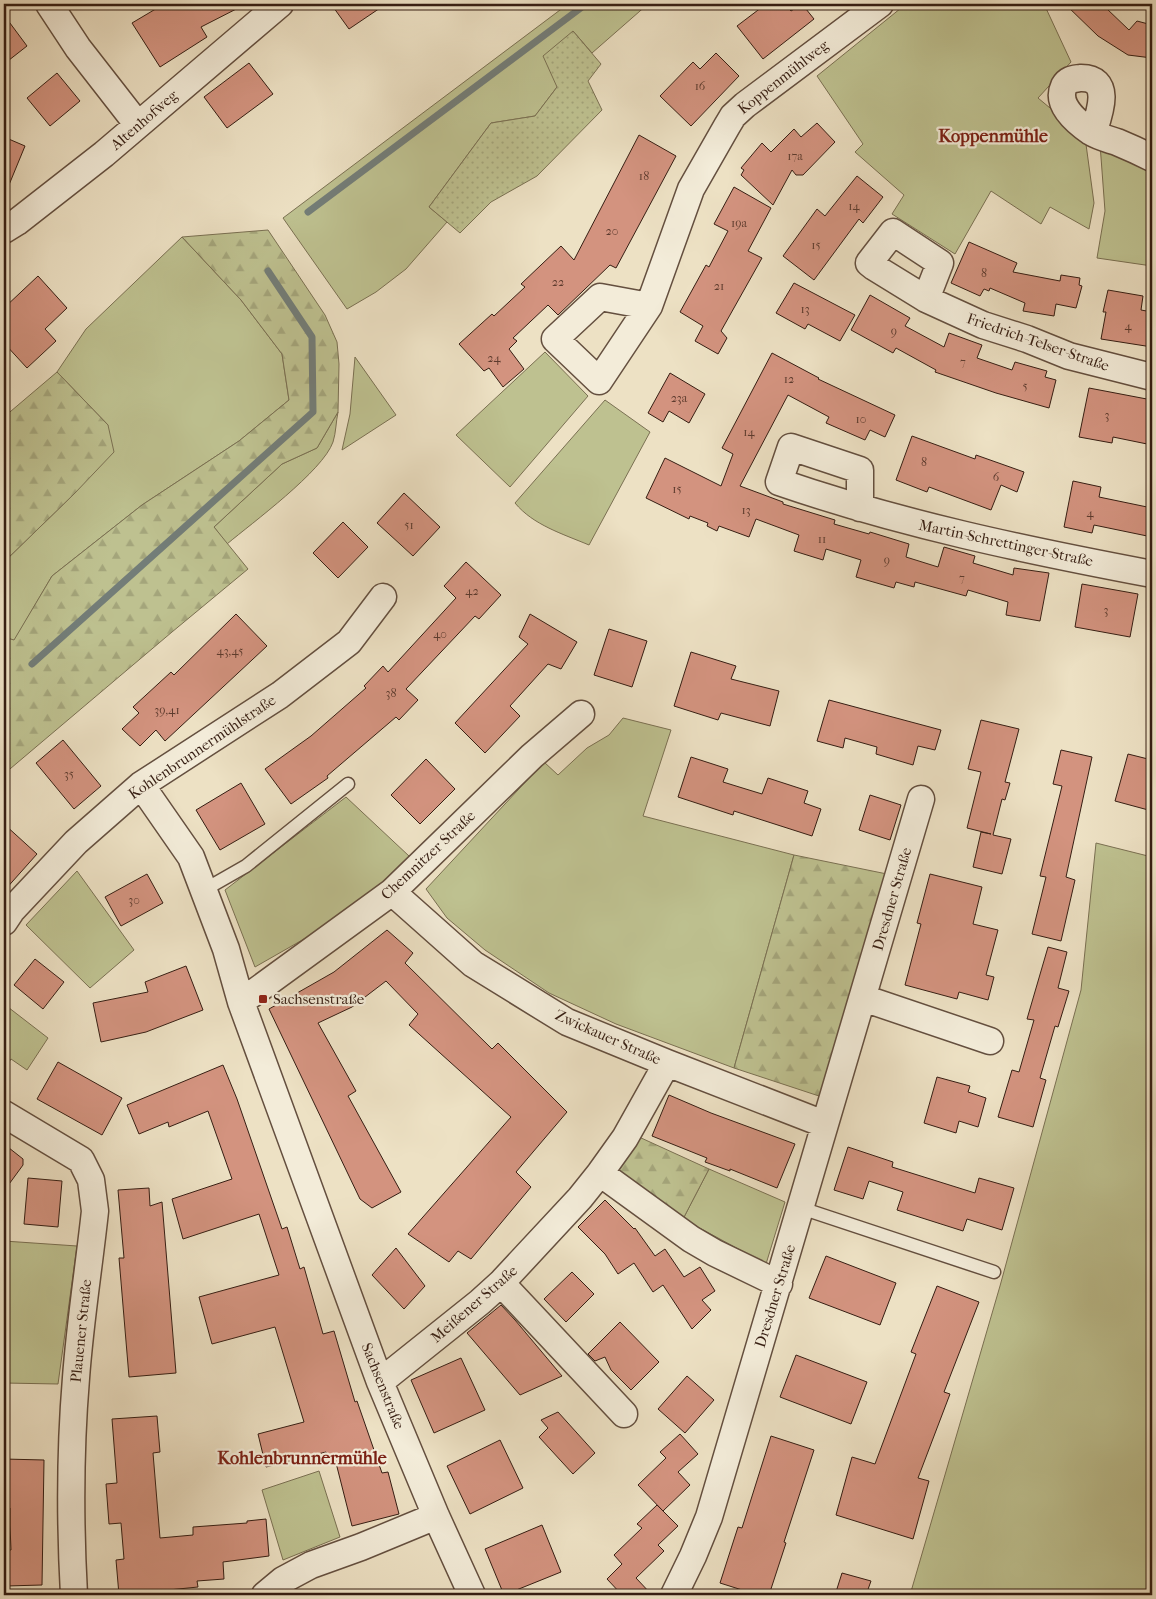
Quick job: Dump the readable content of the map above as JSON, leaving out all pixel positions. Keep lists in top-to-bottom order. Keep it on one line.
{"streets":{"street":["Koppenmühlweg","Altenhofweg","Friedrich-Telser-Straße","Martin-Schrettinger-Straße","Kohlenbrunnermühlstraße","Chemnitzer Straße","Dresdner Straße","Zwickauer Straße","Meißener Straße","Plauener Straße","Sachsenstraße"]},"crossings":[["Kohlenbrunnermühlstraße","Sachsenstraße"],["Chemnitzer Straße","Zwickauer Straße"],["Chemnitzer Straße","Sachsenstraße"],["Dresdner Straße","Zwickauer Straße"],["Zwickauer Straße","Meißener Straße"],["Meißener Straße","Sachsenstraße"]],"districts":["Koppenmühle","Kohlenbrunnermühle"],"places":{"transit":["Sachsenstraße"]},"house_numbers":["16","17a","18","14","19a","20","15","8","22","21","13","4","9","24","7","12","5","23a","3","10","14","8","6","15","13","4","51","11","9","7","42","3","40","43,45","38","39,41","35","30"]}
